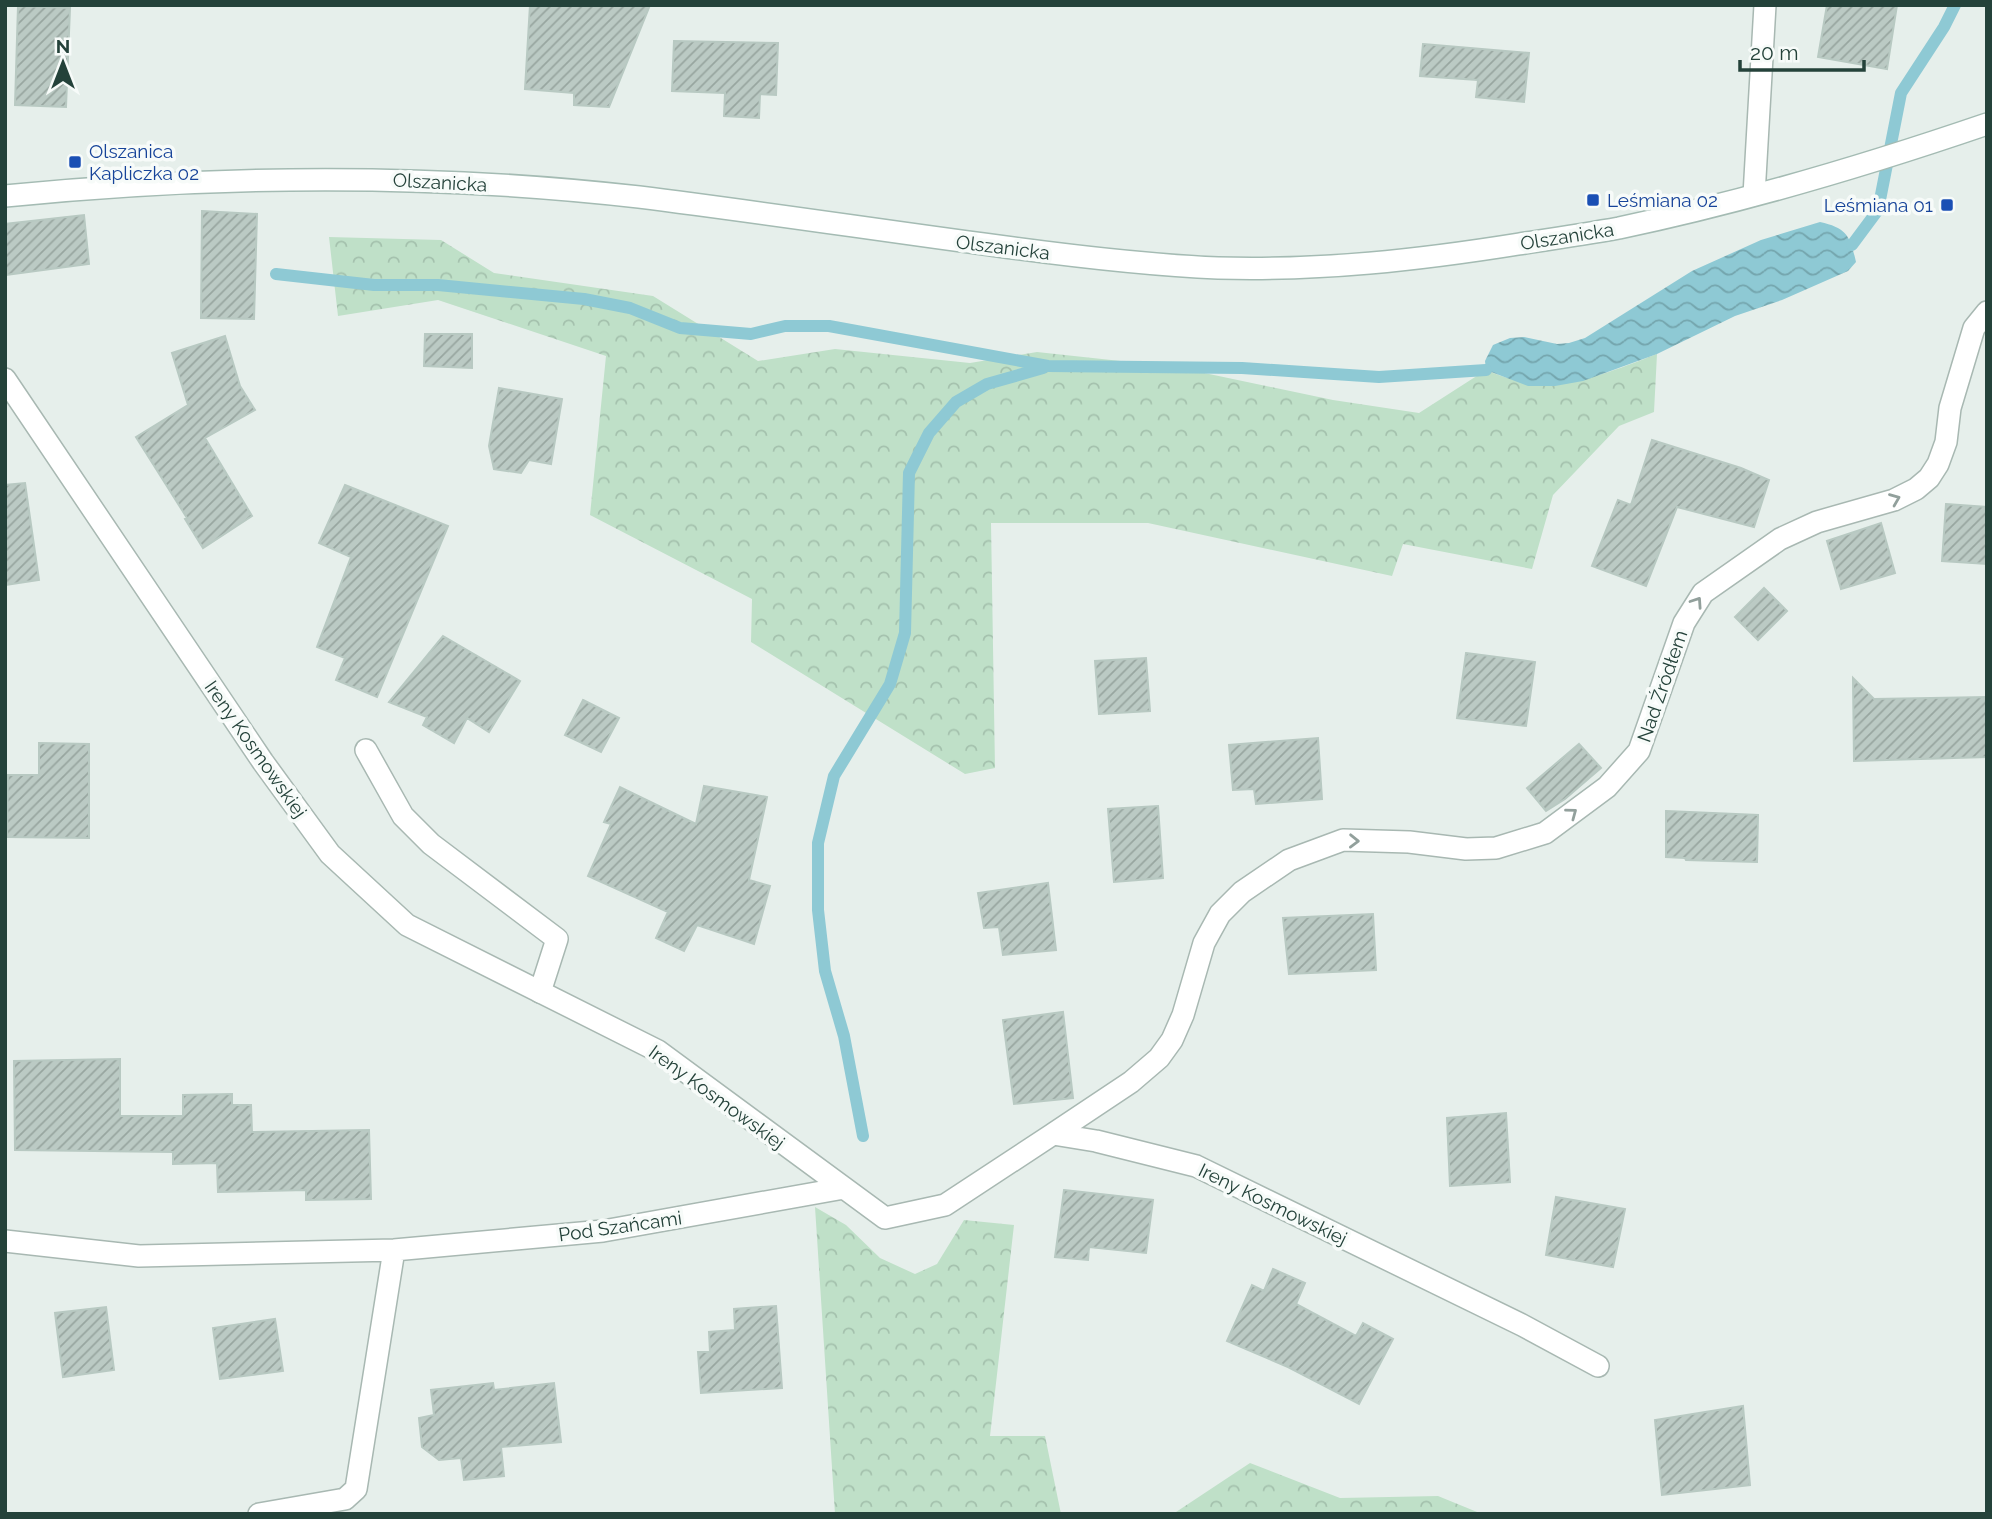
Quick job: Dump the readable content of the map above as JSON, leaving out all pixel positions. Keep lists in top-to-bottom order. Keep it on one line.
{"streets":{"street":["Olszanicka","Nad Źródłem","Ireny Kosmowskiej","Pod Szańcami"]},"crossings":[["Nad Źródłem","Ireny Kosmowskiej"],["Ireny Kosmowskiej","Pod Szańcami"]],"one_way":["Nad Źródłem"],"places":{"transit":["Olszanica Kapliczka 02","Leśmiana 02","Leśmiana 01"]},"scale_bar":"20 m","north":"top"}
